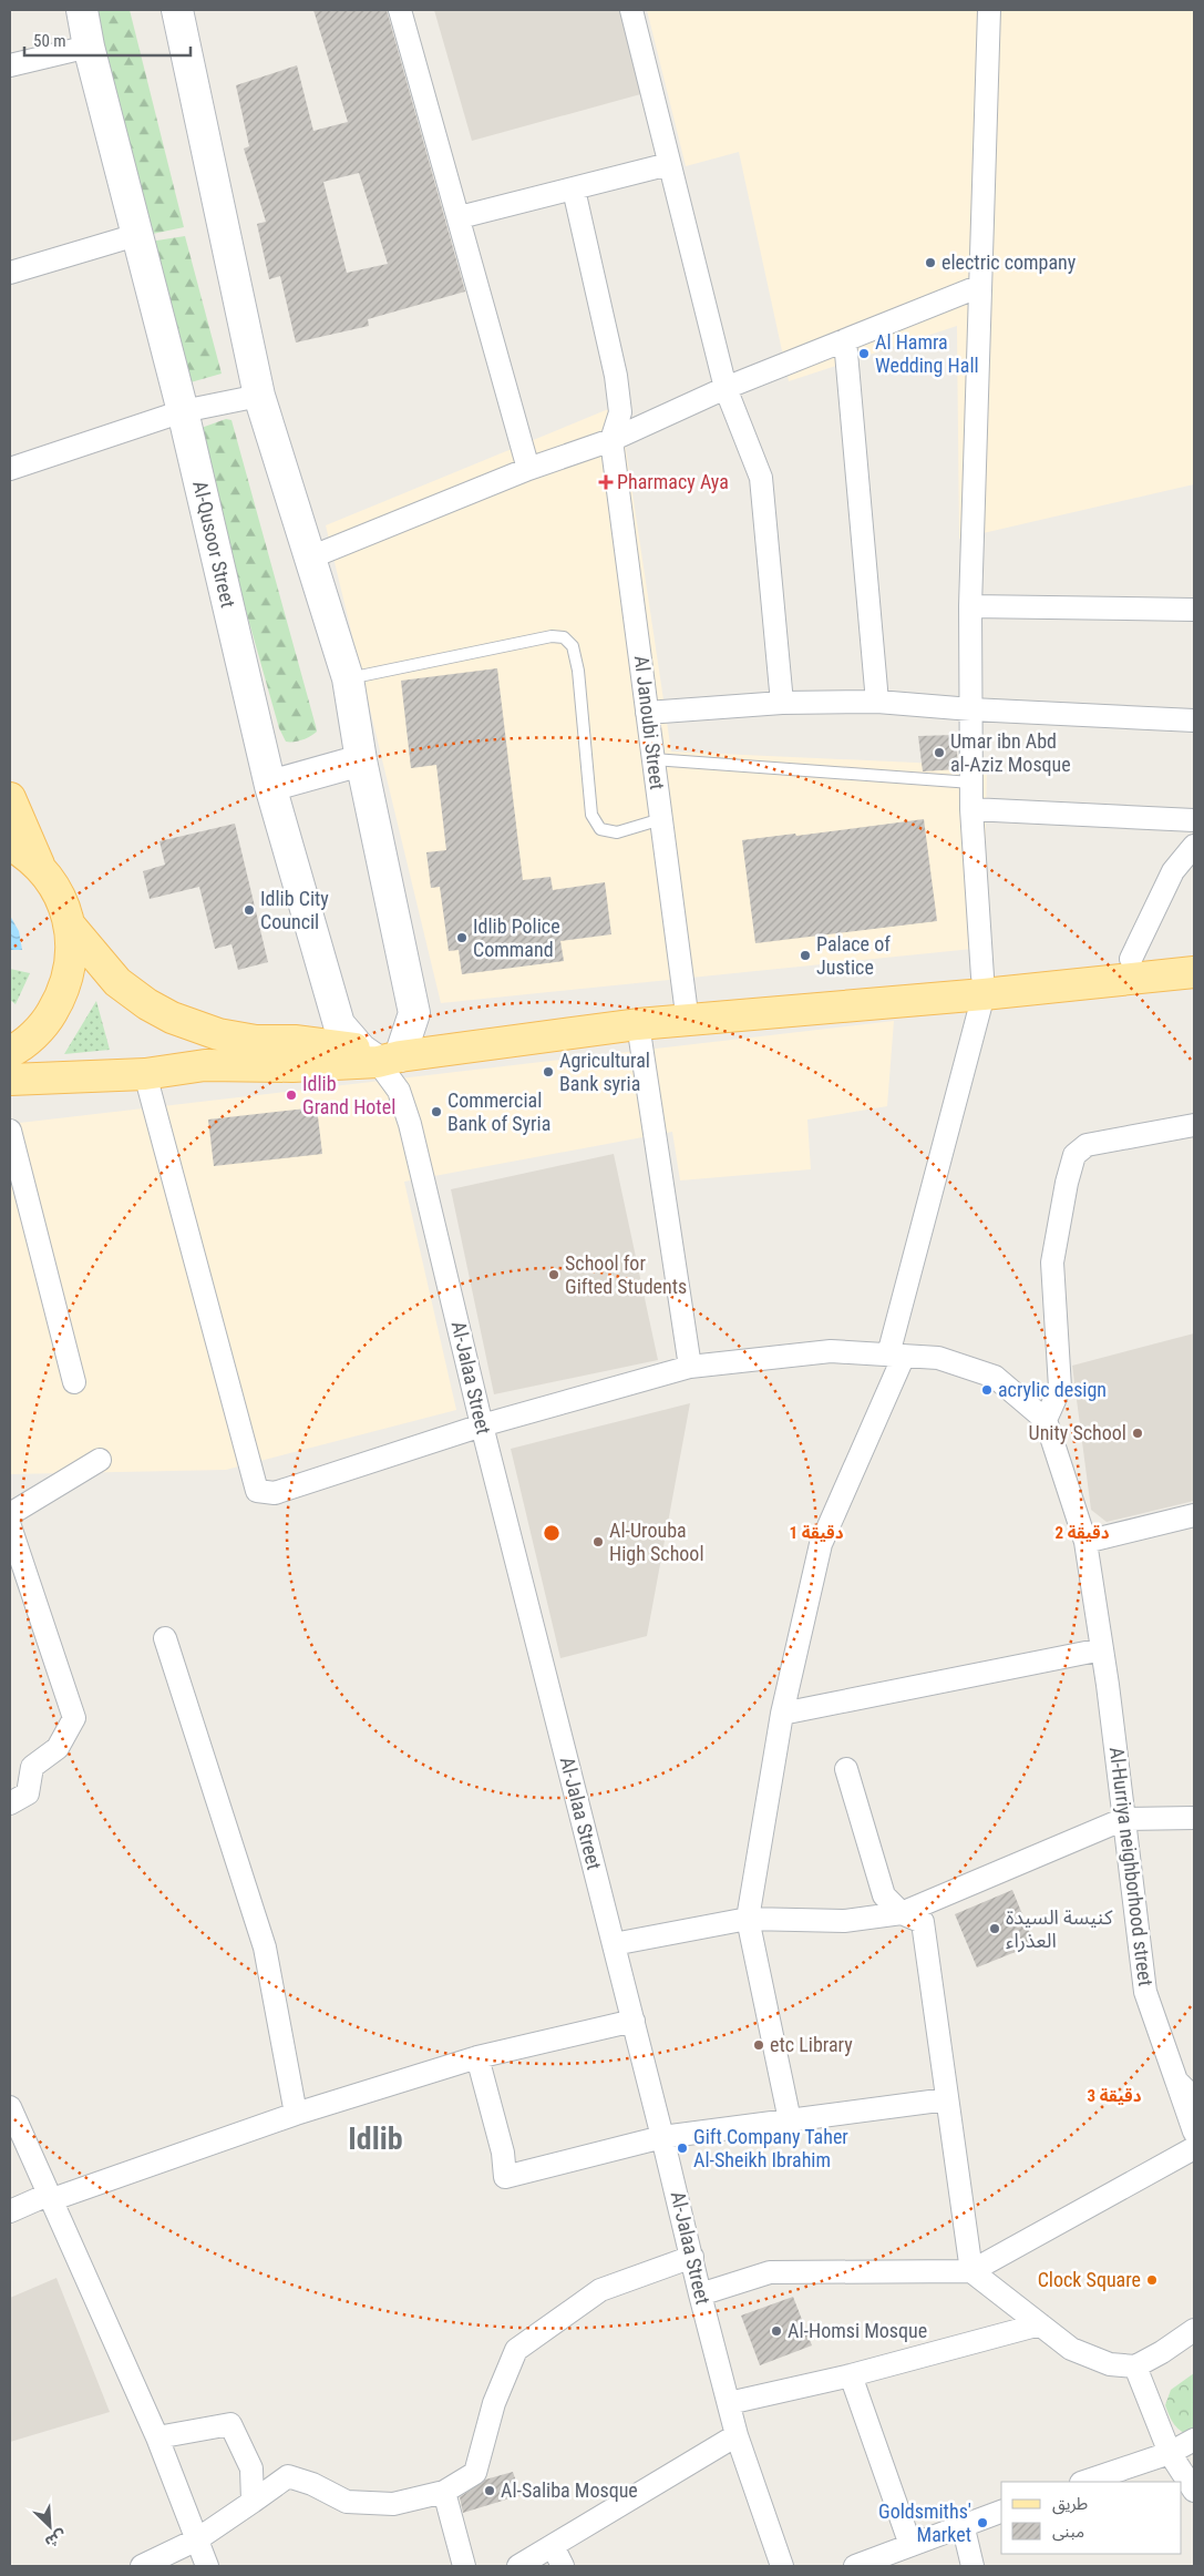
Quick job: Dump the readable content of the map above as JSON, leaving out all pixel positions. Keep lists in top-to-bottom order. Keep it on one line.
{"streets":{"street":["Al-Qusoor Street","Al Janoubi Street","Al-Jalaa Street","Al-Hurriya neighborhood street"]},"crossings":[["Al-Qusoor Street","Al-Jalaa Street"]],"districts":["Idlib"],"places":{"other":["electric company","Al Hamra Wedding Hall","Umar ibn Abd al-Aziz Mosque","Idlib City Council","Idlib Police Command","Palace of Justice","Agricultural Bank syria","Idlib Grand Hotel","Commercial Bank of Syria","School for Gifted Students","acrylic design","Unity School","Al-Urouba High School","كنيسة السيدة العذراء","etc Library","Gift Company Taher Al-Sheikh Ibrahim","Clock Square","Al-Homsi Mosque","Al-Saliba Mosque","Goldsmiths' Market"],"health":["Pharmacy Aya"]},"legend":["طريق","مبنى"],"scale_bar":"50 m","north":"bottom right","rings":["1 دقيقة","2 دقيقة","3 دقيقة"]}
